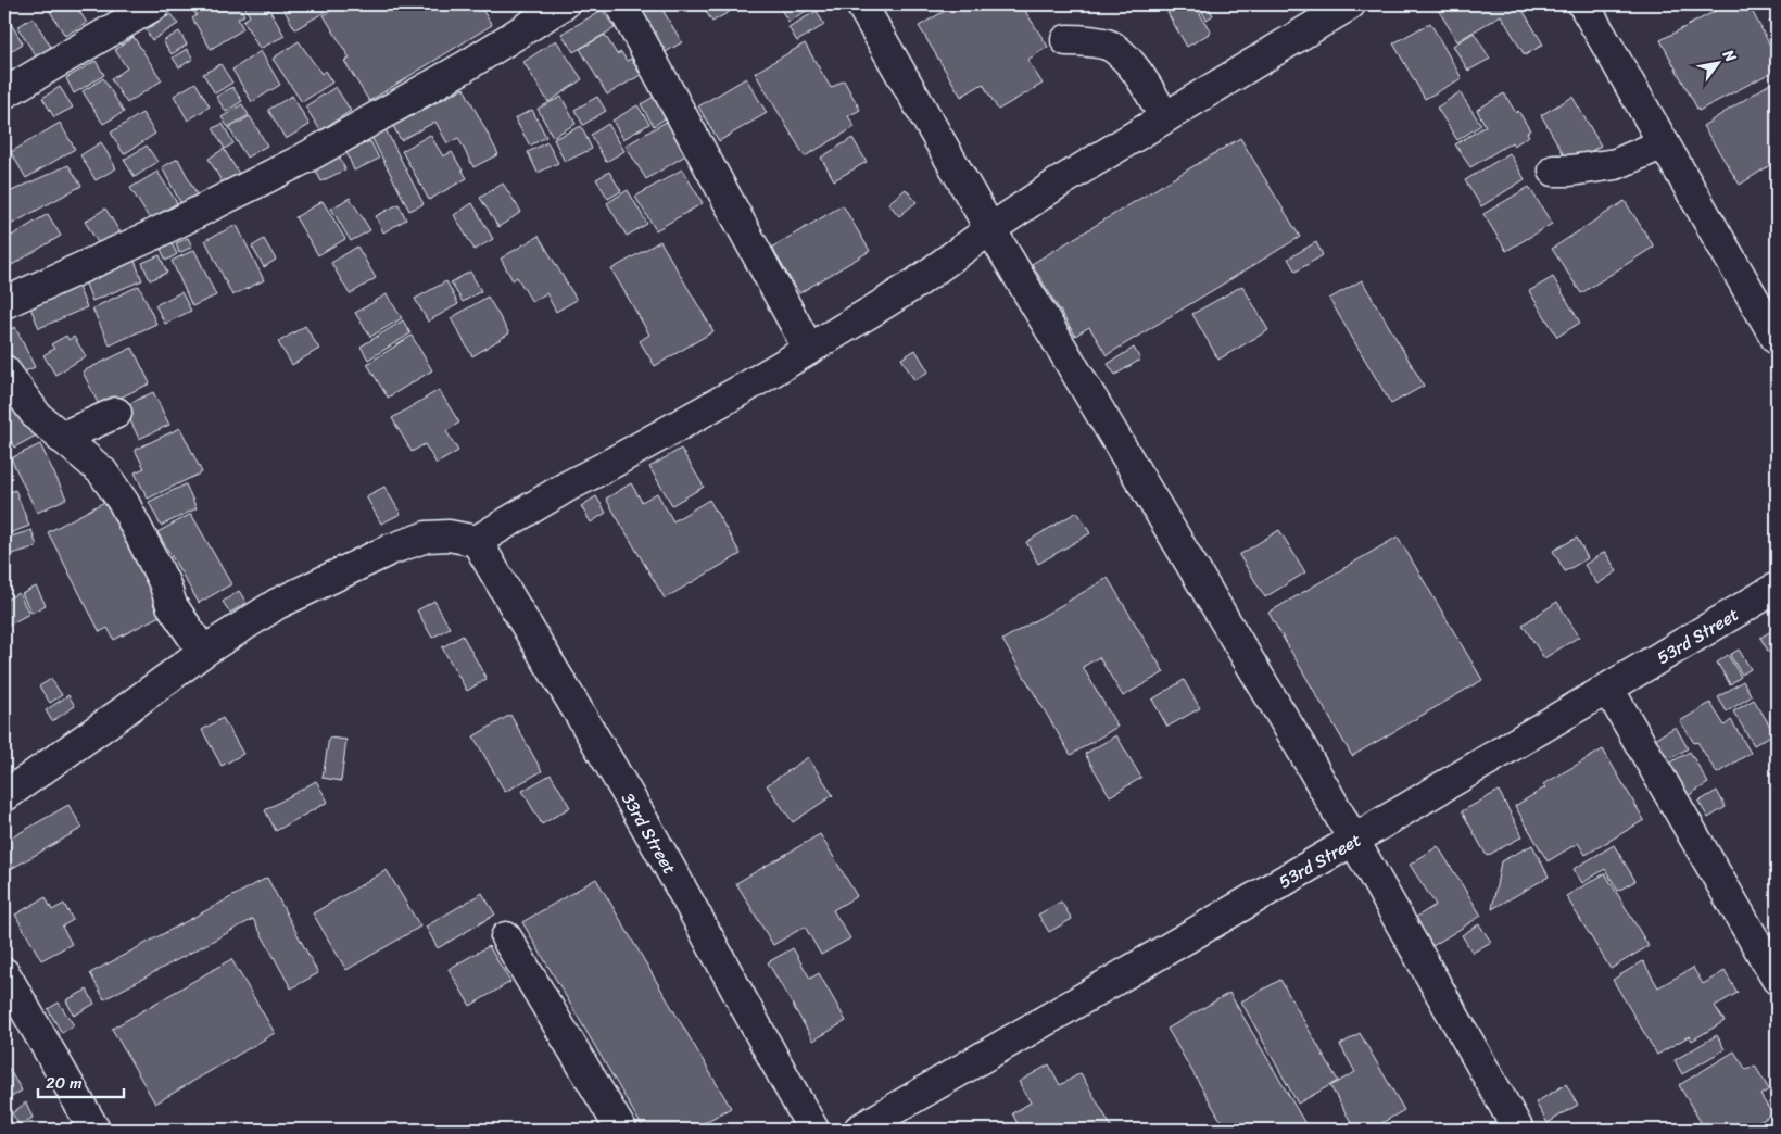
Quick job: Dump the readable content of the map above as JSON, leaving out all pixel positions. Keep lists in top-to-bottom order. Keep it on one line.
{"streets":{"street":["53rd Street","33rd Street"]},"scale_bar":"20 m","north":"top right"}
